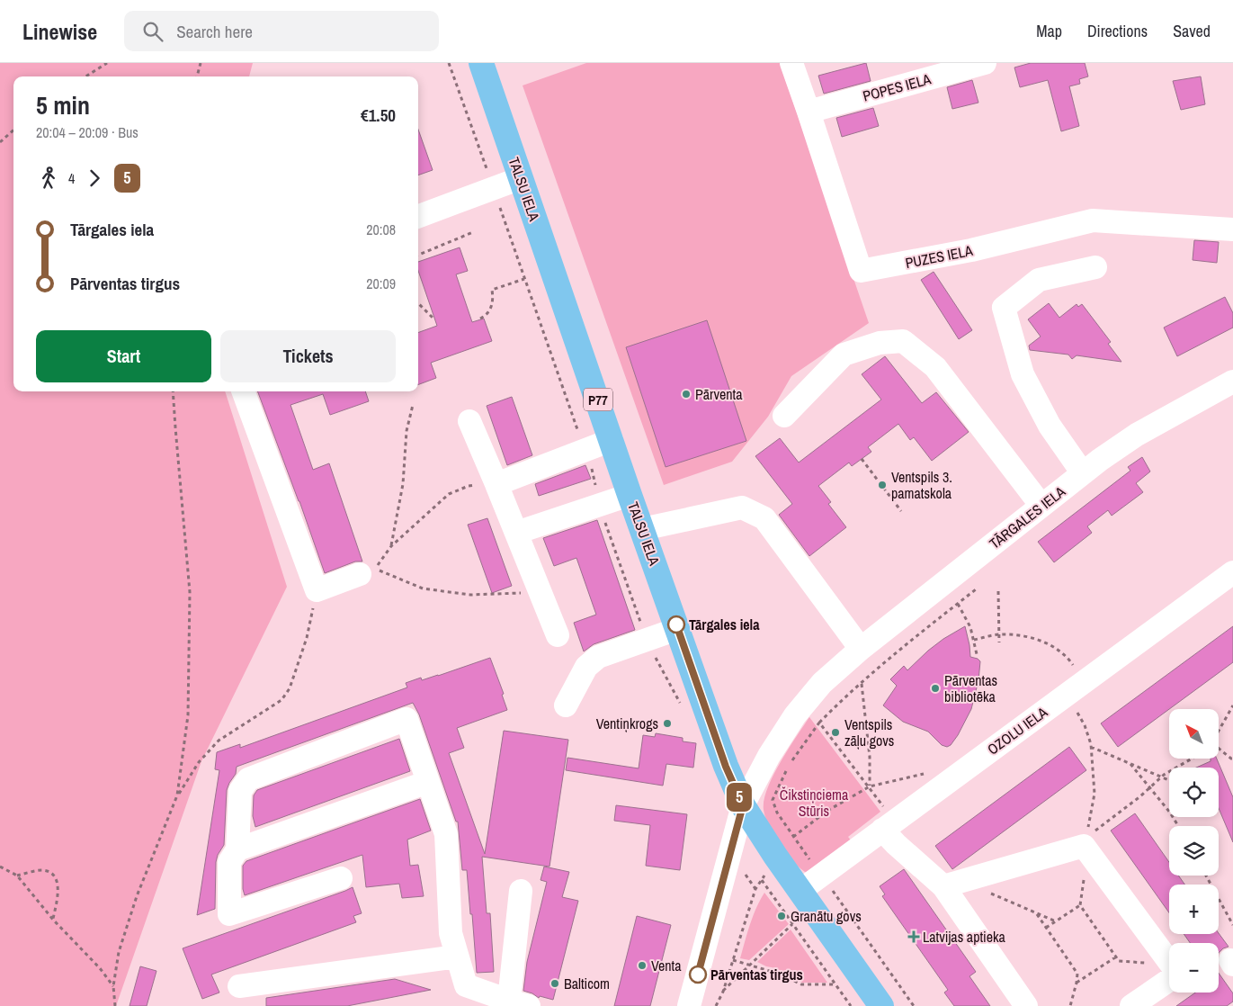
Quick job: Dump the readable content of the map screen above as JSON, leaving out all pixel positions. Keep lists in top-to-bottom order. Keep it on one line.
{"streets":{"main road":["TALSU IELA","P77"],"street":["POPES IELA","PUZES IELA","TĀRGALES IELA","OZOLU IELA"]},"crossings":[["POPES IELA","PUZES IELA"],["TALSU IELA","TĀRGALES IELA"],["TALSU IELA","OZOLU IELA"]],"parks":["Čikstiņciema Stūris"],"places":{"other":["Pārventa","Ventspils 3. pamatskola","Tārgales iela","Pārventas bibliotēka","Ventiņkrogs","Ventspils zāļu govs","Granātu govs","Venta","Pārventas tirgus","Balticom"],"health":["Latvijas aptieka"]},"lines":["bus line 5"],"north":"top left","page":{"header":"Linewise","search":"Search here","nav":["Map","Directions","Saved"],"on_map":"5","heading":["5 min","20:04 – 20:09 · Bus","€1.50"],"legs":["4","5"],"list":[{"name":"Tārgales iela","value":"20:08"},{"name":"Pārventas tirgus","value":"20:09"}],"buttons":["Start","Tickets"],"map_buttons":["+","−"]}}
